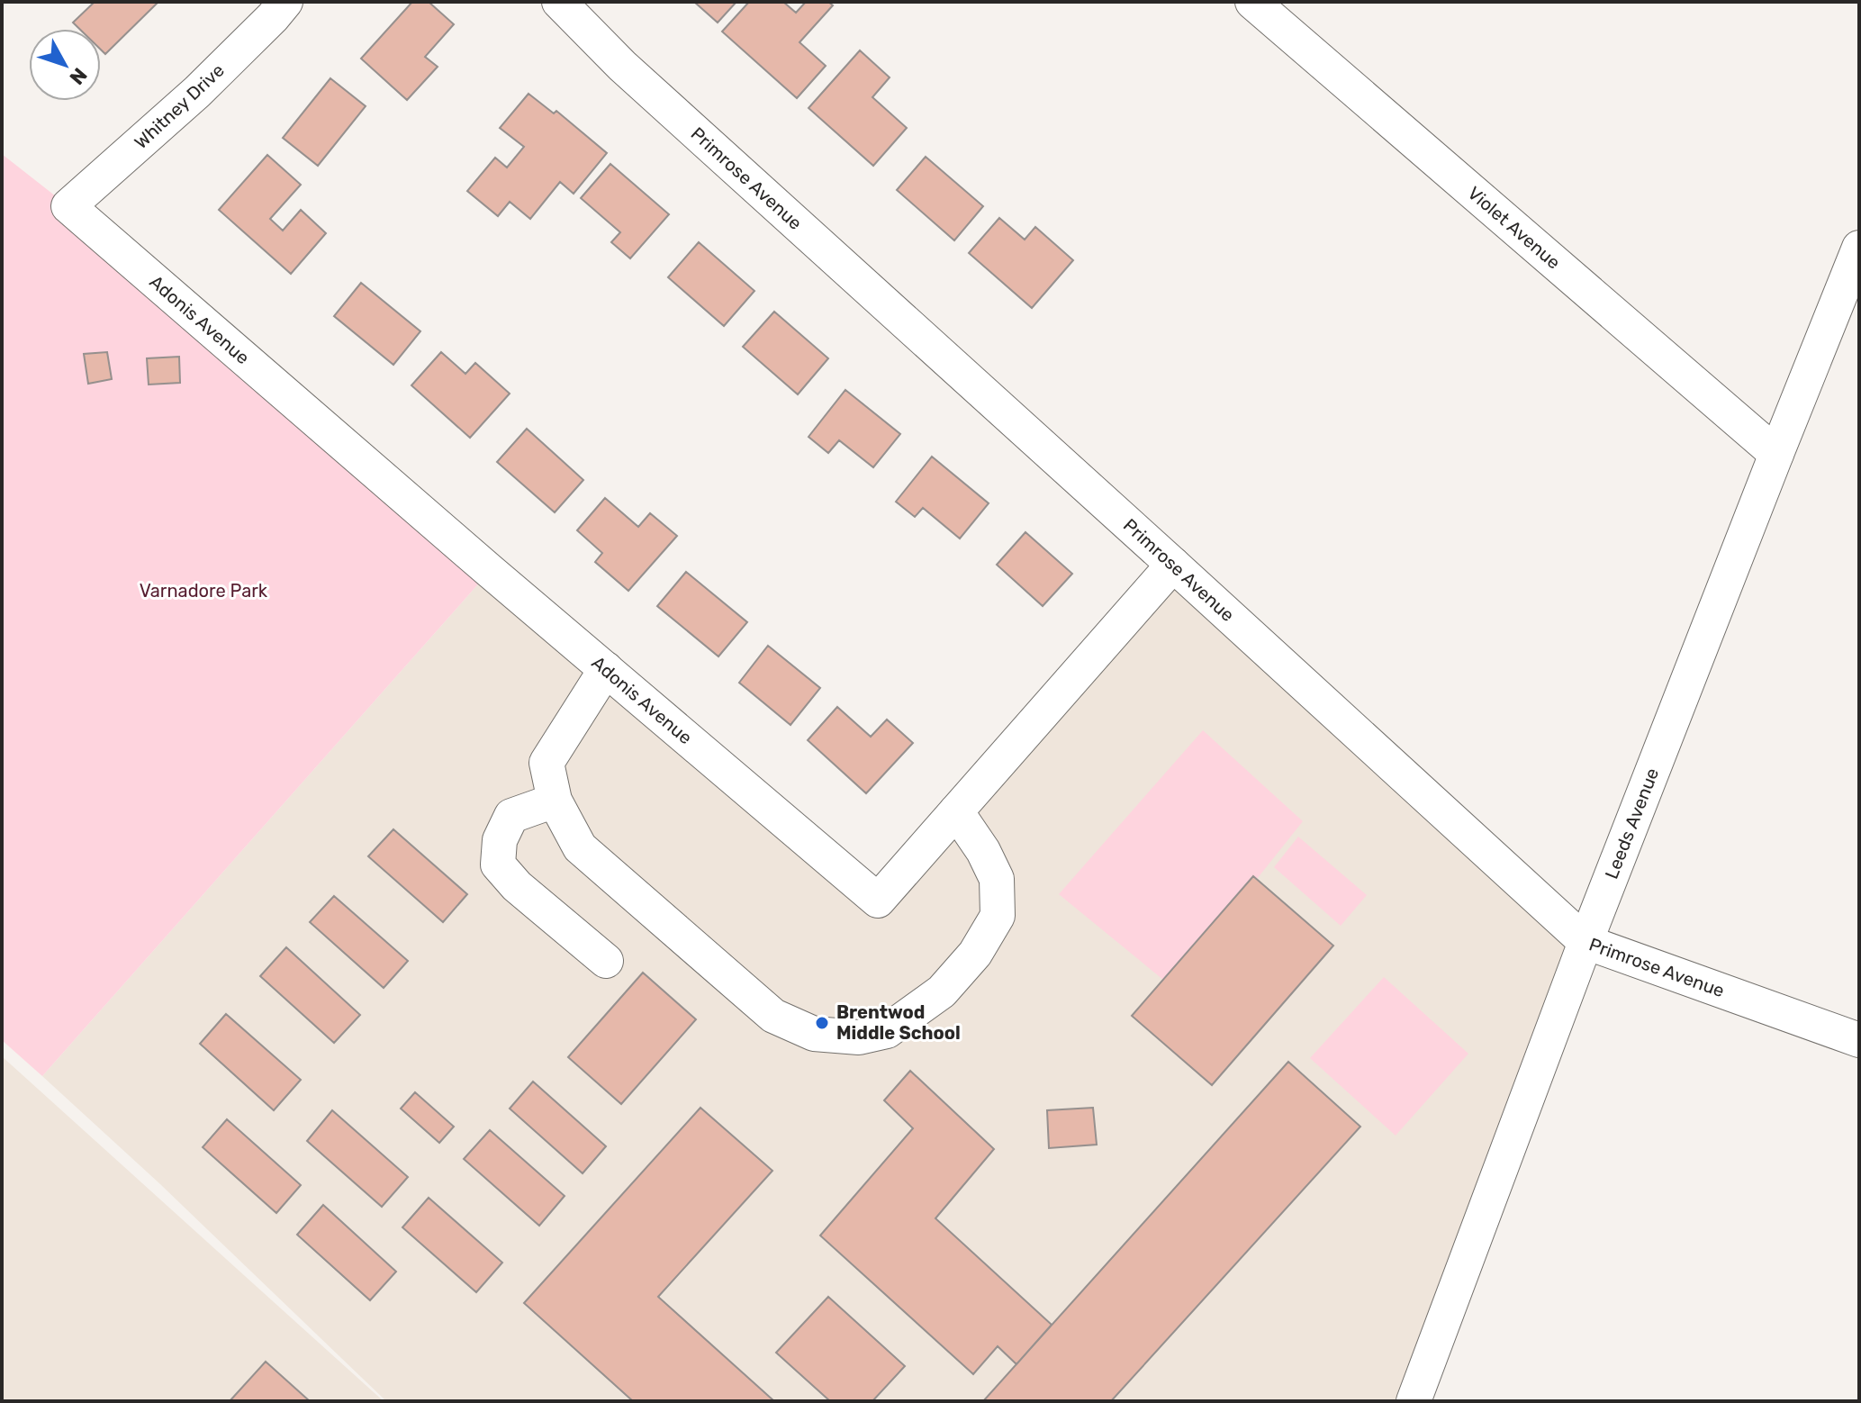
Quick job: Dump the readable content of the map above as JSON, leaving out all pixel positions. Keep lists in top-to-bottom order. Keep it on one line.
{"streets":{"street":["Whitney Drive","Primrose Avenue","Violet Avenue","Adonis Avenue","Leeds Avenue"]},"crossings":[["Whitney Drive","Adonis Avenue"],["Primrose Avenue","Adonis Avenue"],["Primrose Avenue","Leeds Avenue"],["Violet Avenue","Leeds Avenue"]],"parks":["Varnadore Park"],"places":["Brentwod Middle School"],"north":"bottom right"}
